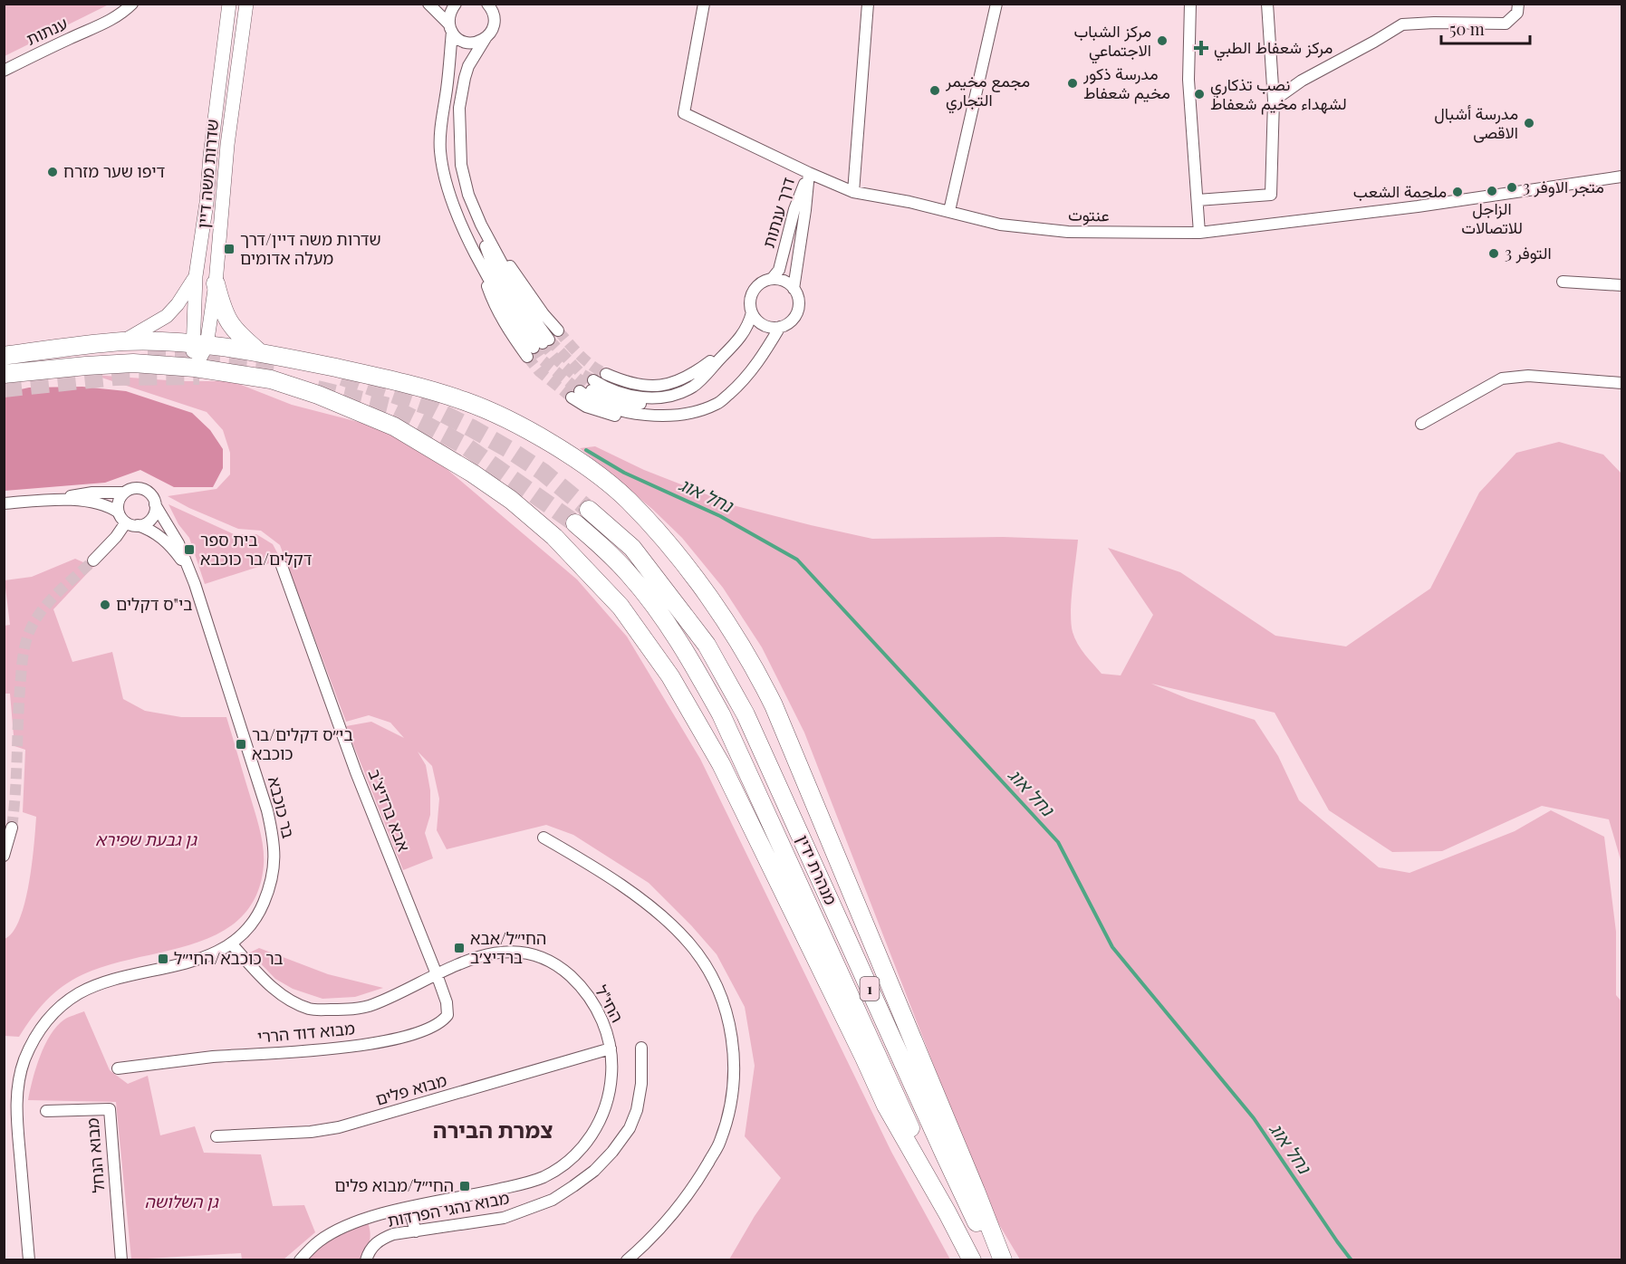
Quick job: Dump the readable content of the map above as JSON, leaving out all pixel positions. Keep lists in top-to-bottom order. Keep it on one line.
{"streets":{"highway":["מנהרת ידין","1"],"street":["ענתות","שדרות משה דיין","דרך ענתות","عنتوت","בר כוכבא","אבא ברדיצ'ב","החי\"ל","מבוא דוד הררי","מבוא פלים","מבוא הנחל","מבוא נהגי הפרדות"]},"crossings":[["דרך ענתות","عنتوت"],["בר כוכבא","החי\"ל"],["אבא ברדיצ'ב","החי\"ל"],["אבא ברדיצ'ב","מבוא דוד הררי"],["מנהרת ידין","1"],["החי\"ל","מבוא דוד הררי"],["החי\"ל","מבוא פלים"]],"districts":["צמרת הבירה"],"water":["נחל אוג"],"parks":["גן גבעת שפירא","גן השלושה"],"places":{"other":["مركز الشباب الاجتماعي","مدرسة ذكور مخيم شعفاط","مجمع مخيمر التجاري","نصب تذكاري لشهداء مخيم شعفاط","مدرسة أشبال الاقصى","דיפו שער מזרח","متجر الاوفر 3","الزاجل للاتصالات","ملحمة الشعب","التوفر 3","בי\"ס דקלים"],"health":["مركز شعفاط الطبي"],"transit":["שדרות משה דיין/דרך מעלה אדומים","בית ספר דקלים/בר כוכבא","בי״ס דקלים/בר כוכבא","החי״ל/אבא ברדיצ׳ב","בר כוכבא/החי״ל","החי״ל/מבוא פלים"]},"scale_bar":"50 m"}
